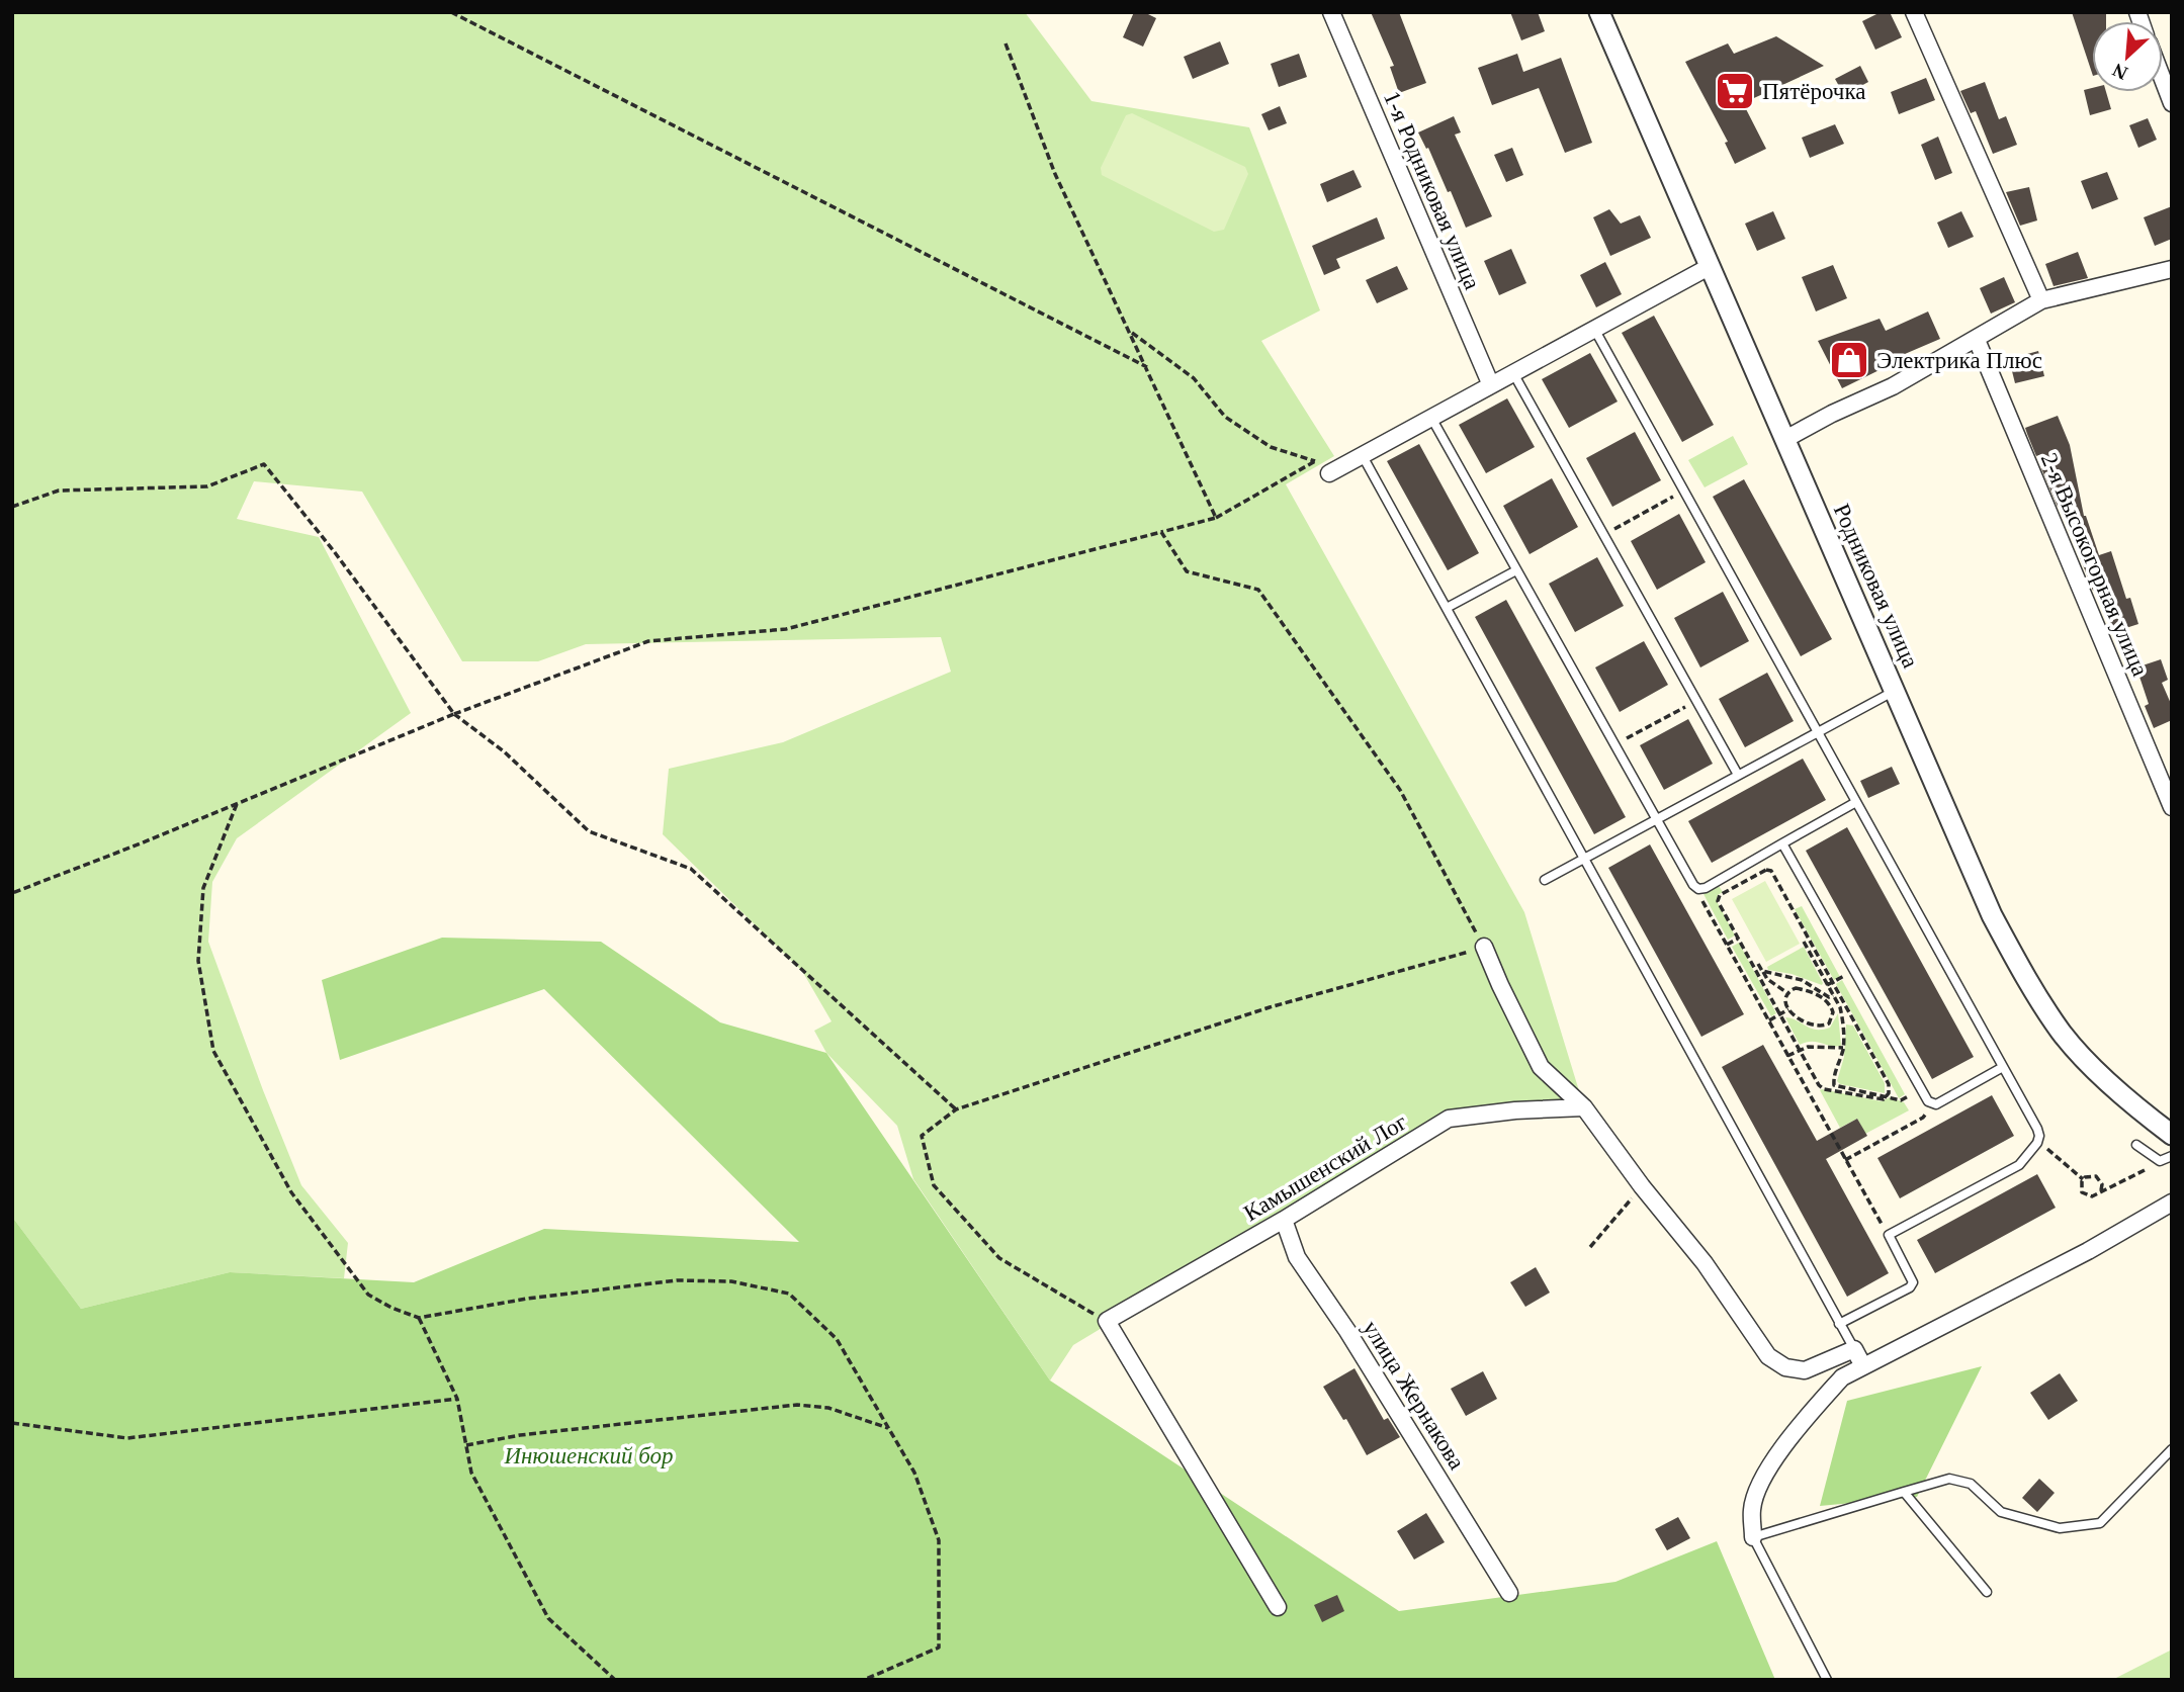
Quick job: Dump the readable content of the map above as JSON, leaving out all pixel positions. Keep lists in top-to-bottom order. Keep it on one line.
{"streets":{"street":["1-я Родниковая улица","2-я Высокогорная улица","Родниковая улица","Камышенский Лог","улица Жернакова"]},"crossings":[["Камышенский Лог","улица Жернакова"]],"parks":["Инюшенский бор"],"places":{"supermarket":["Пятёрочка"],"shop":["Электрика Плюс"]},"north":"bottom left"}
